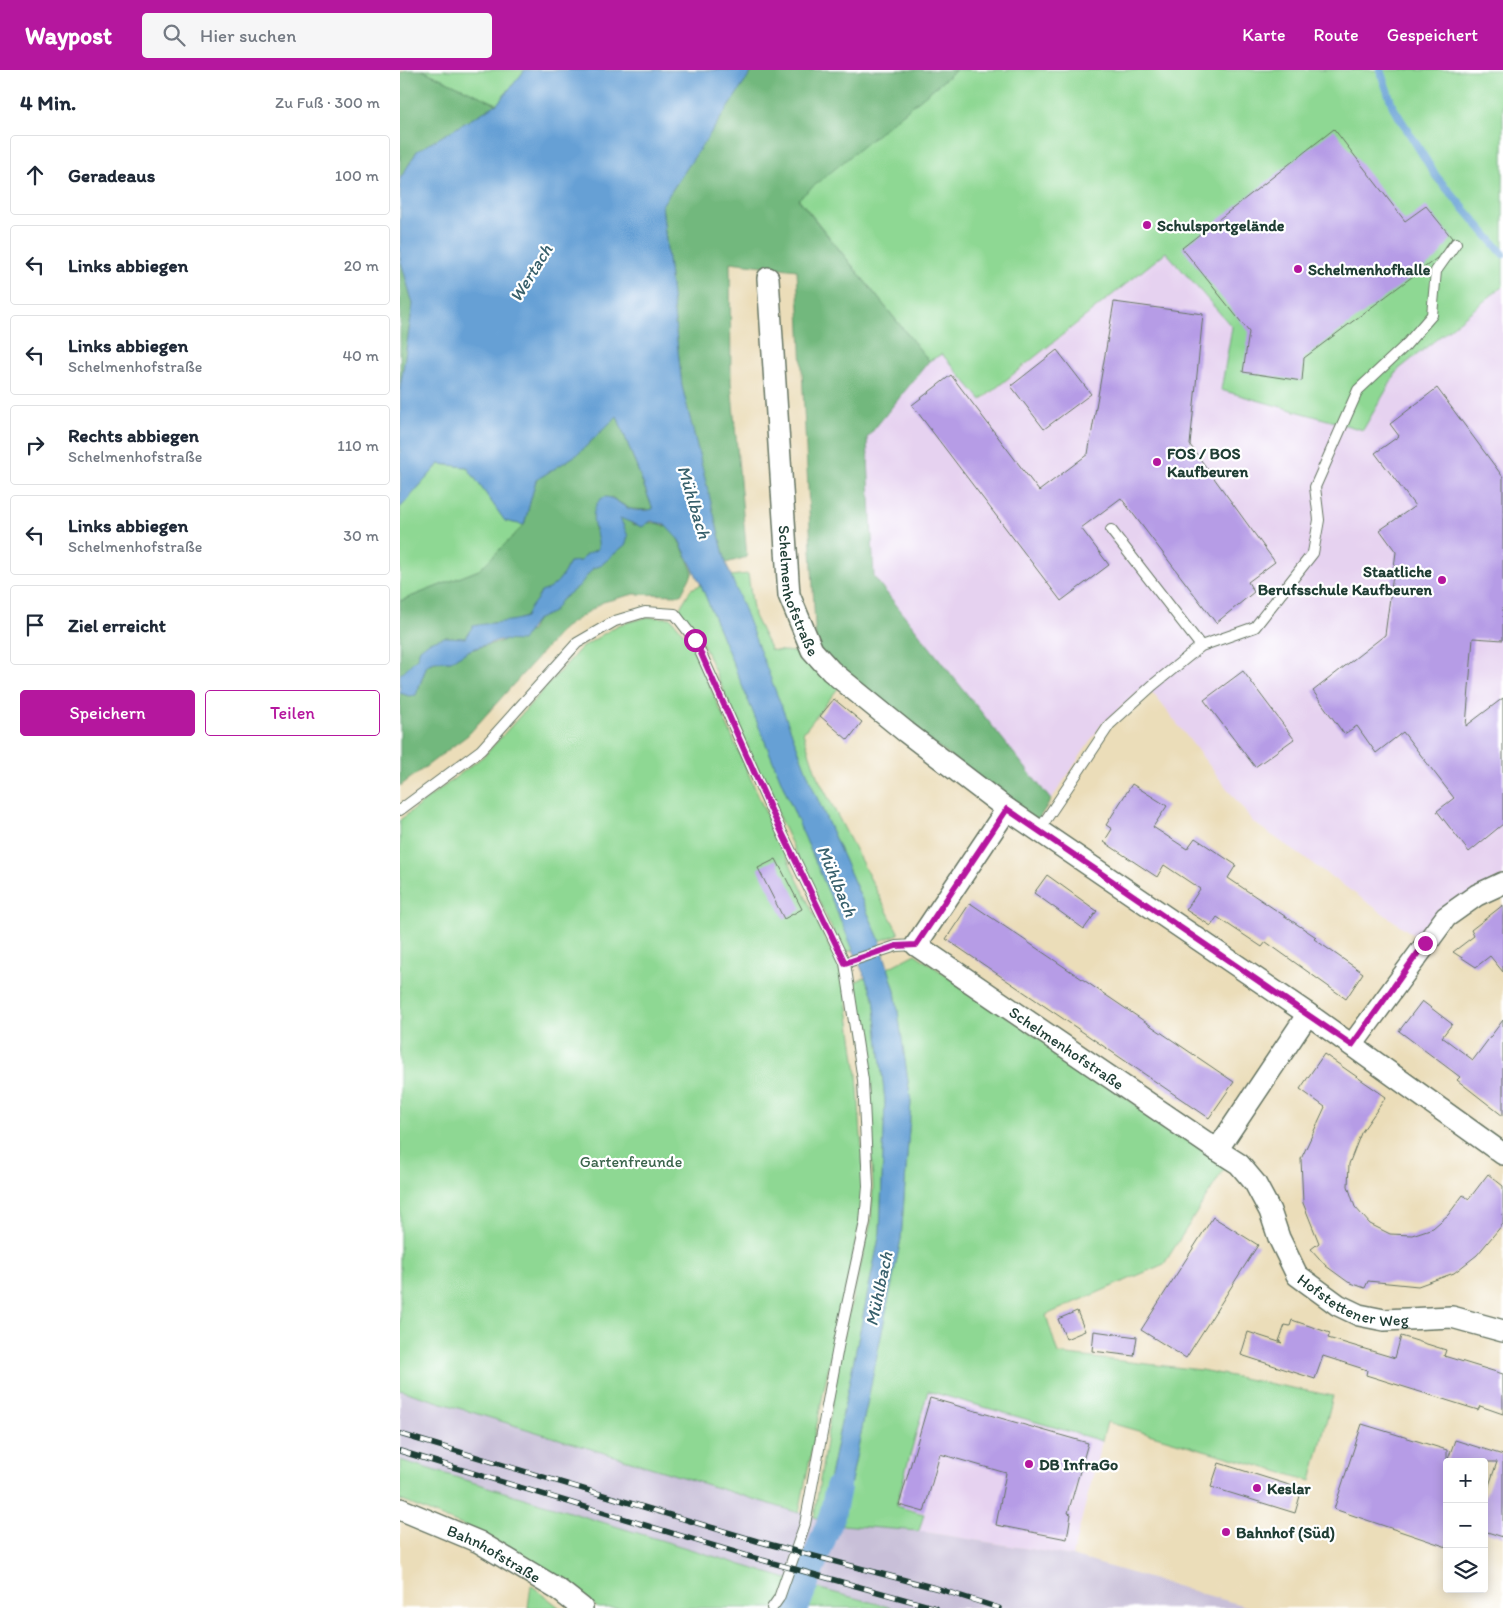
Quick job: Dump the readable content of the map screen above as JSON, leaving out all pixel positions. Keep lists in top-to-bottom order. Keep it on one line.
{"streets":{"street":["Schelmenhofstraße","Hofstettener Weg","Bahnhofstraße"]},"crossings":[["Schelmenhofstraße","Hofstettener Weg"]],"water":["Wertach","Mühlbach"],"parks":["Gartenfreunde"],"places":["Schulsportgelände","Schelmenhofhalle","FOS / BOS Kaufbeuren","Staatliche Berufsschule Kaufbeuren","DB InfraGo","Keslar","Bahnhof (Süd)"],"page":{"header":"Waypost","search":"Hier suchen","nav":["Karte","Route","Gespeichert"],"heading":["4 Min.","Zu Fuß · 300 m"],"list":[["Geradeaus","100 m"],["Links abbiegen","20 m"],["Links abbiegen","Schelmenhofstraße","40 m"],["Rechts abbiegen","Schelmenhofstraße","110 m"],["Links abbiegen","Schelmenhofstraße","30 m"],"Ziel erreicht"],"buttons":["Speichern","Teilen"],"map_buttons":["+","−"]}}
